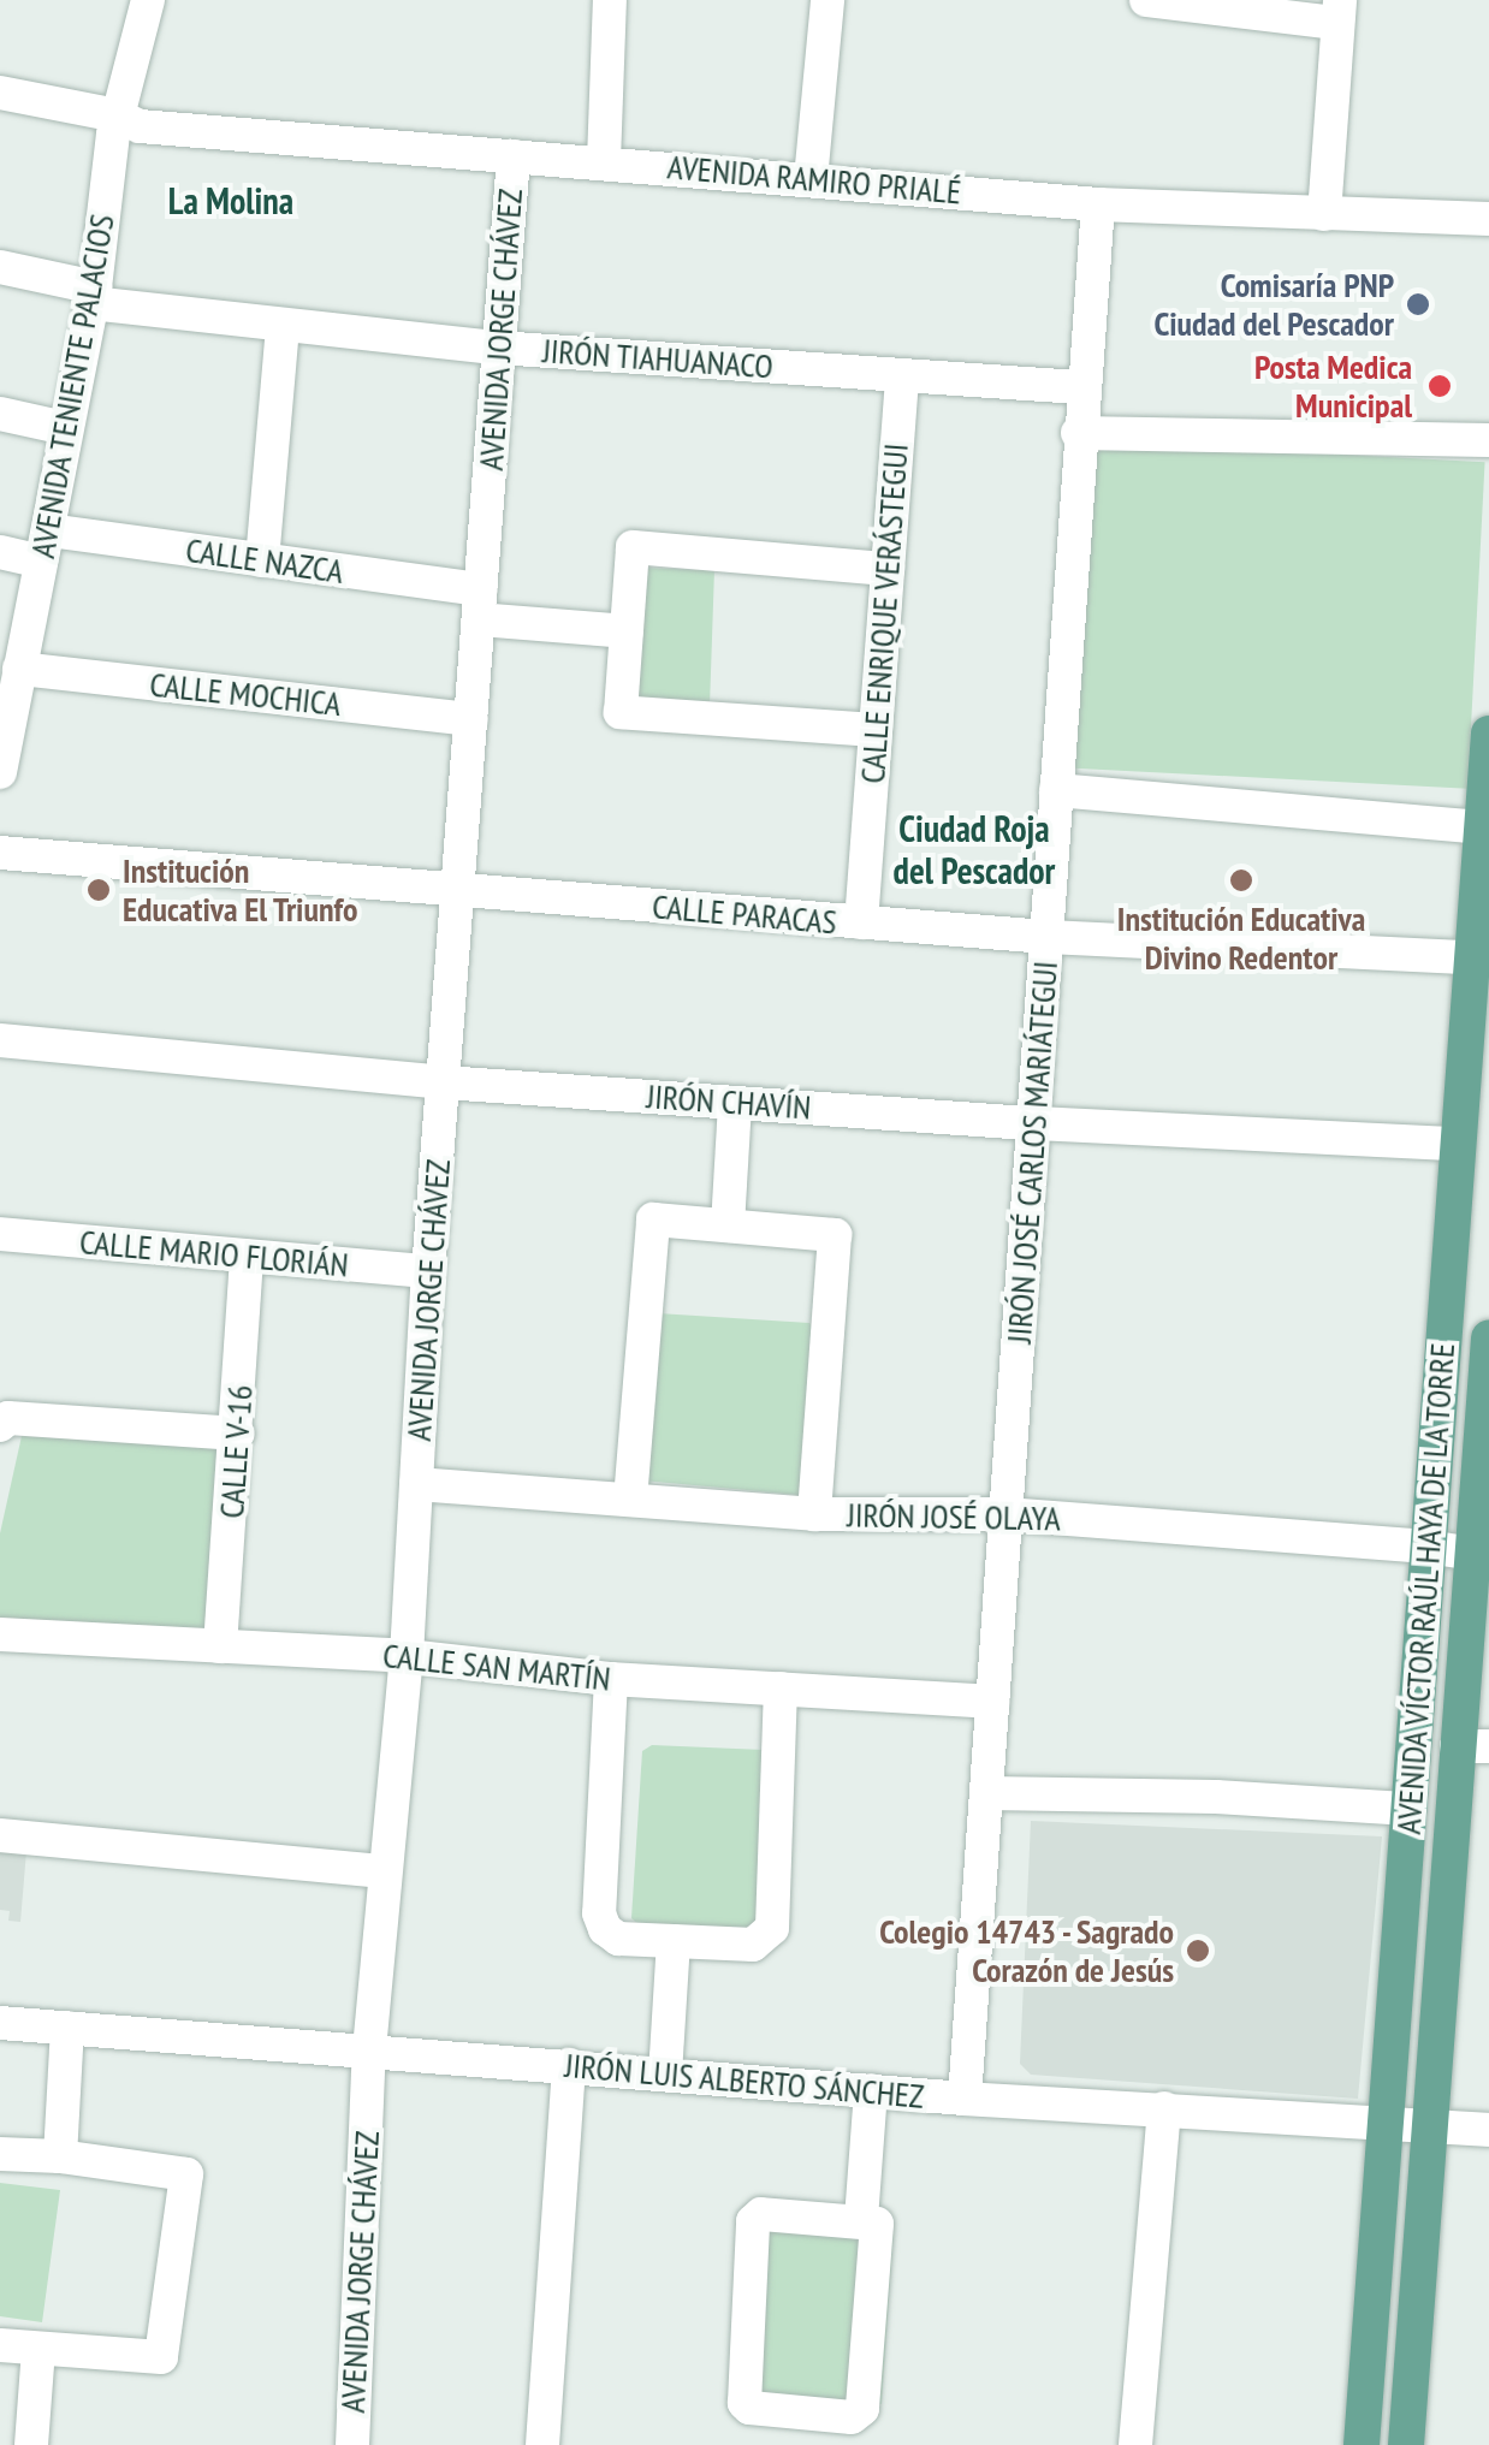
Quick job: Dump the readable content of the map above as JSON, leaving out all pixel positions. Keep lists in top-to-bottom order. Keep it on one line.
{"streets":{"main road":["AVENIDA VÍCTOR RAÚL HAYA DE LA TORRE"],"street":["AVENIDA RAMIRO PRIALÉ","AVENIDA JORGE CHÁVEZ","JIRÓN TIAHUANACO","AVENIDA TENIENTE PALACIOS","CALLE NAZCA","CALLE ENRIQUE VERÁSTEGUI","CALLE MOCHICA","CALLE PARACAS","JIRÓN CHAVÍN","JIRÓN JOSÉ CARLOS MARIÁTEGUI","CALLE MARIO FLORIÁN","CALLE V-16","JIRÓN JOSÉ OLAYA","CALLE SAN MARTÍN","JIRÓN LUIS ALBERTO SÁNCHEZ"]},"crossings":[["AVENIDA RAMIRO PRIALÉ","AVENIDA JORGE CHÁVEZ"],["AVENIDA RAMIRO PRIALÉ","AVENIDA TENIENTE PALACIOS"],["AVENIDA RAMIRO PRIALÉ","JIRÓN JOSÉ CARLOS MARIÁTEGUI"],["AVENIDA JORGE CHÁVEZ","JIRÓN TIAHUANACO"],["AVENIDA JORGE CHÁVEZ","CALLE NAZCA"],["AVENIDA JORGE CHÁVEZ","CALLE MOCHICA"],["AVENIDA JORGE CHÁVEZ","CALLE PARACAS"],["AVENIDA JORGE CHÁVEZ","JIRÓN CHAVÍN"],["AVENIDA JORGE CHÁVEZ","CALLE MARIO FLORIÁN"],["AVENIDA JORGE CHÁVEZ","JIRÓN JOSÉ OLAYA"],["AVENIDA JORGE CHÁVEZ","CALLE SAN MARTÍN"],["AVENIDA JORGE CHÁVEZ","JIRÓN LUIS ALBERTO SÁNCHEZ"],["JIRÓN TIAHUANACO","AVENIDA TENIENTE PALACIOS"],["JIRÓN TIAHUANACO","CALLE ENRIQUE VERÁSTEGUI"],["JIRÓN TIAHUANACO","JIRÓN JOSÉ CARLOS MARIÁTEGUI"],["AVENIDA TENIENTE PALACIOS","CALLE NAZCA"],["AVENIDA TENIENTE PALACIOS","CALLE MOCHICA"],["CALLE ENRIQUE VERÁSTEGUI","CALLE PARACAS"],["CALLE PARACAS","JIRÓN JOSÉ CARLOS MARIÁTEGUI"],["CALLE PARACAS","AVENIDA VÍCTOR RAÚL HAYA DE LA TORRE"],["JIRÓN CHAVÍN","JIRÓN JOSÉ CARLOS MARIÁTEGUI"],["JIRÓN CHAVÍN","AVENIDA VÍCTOR RAÚL HAYA DE LA TORRE"],["JIRÓN JOSÉ CARLOS MARIÁTEGUI","JIRÓN JOSÉ OLAYA"],["JIRÓN JOSÉ CARLOS MARIÁTEGUI","CALLE SAN MARTÍN"],["JIRÓN JOSÉ CARLOS MARIÁTEGUI","JIRÓN LUIS ALBERTO SÁNCHEZ"],["CALLE MARIO FLORIÁN","CALLE V-16"],["CALLE V-16","CALLE SAN MARTÍN"],["JIRÓN JOSÉ OLAYA","AVENIDA VÍCTOR RAÚL HAYA DE LA TORRE"],["AVENIDA VÍCTOR RAÚL HAYA DE LA TORRE","JIRÓN LUIS ALBERTO SÁNCHEZ"]],"districts":["La Molina","Ciudad Roja del Pescador"],"places":["Comisaría PNP Ciudad del Pescador","Posta Medica Municipal","Institución Educativa Divino Redentor","Institución Educativa El Triunfo","Colegio 14743 - Sagrado Corazón de Jesús"]}
